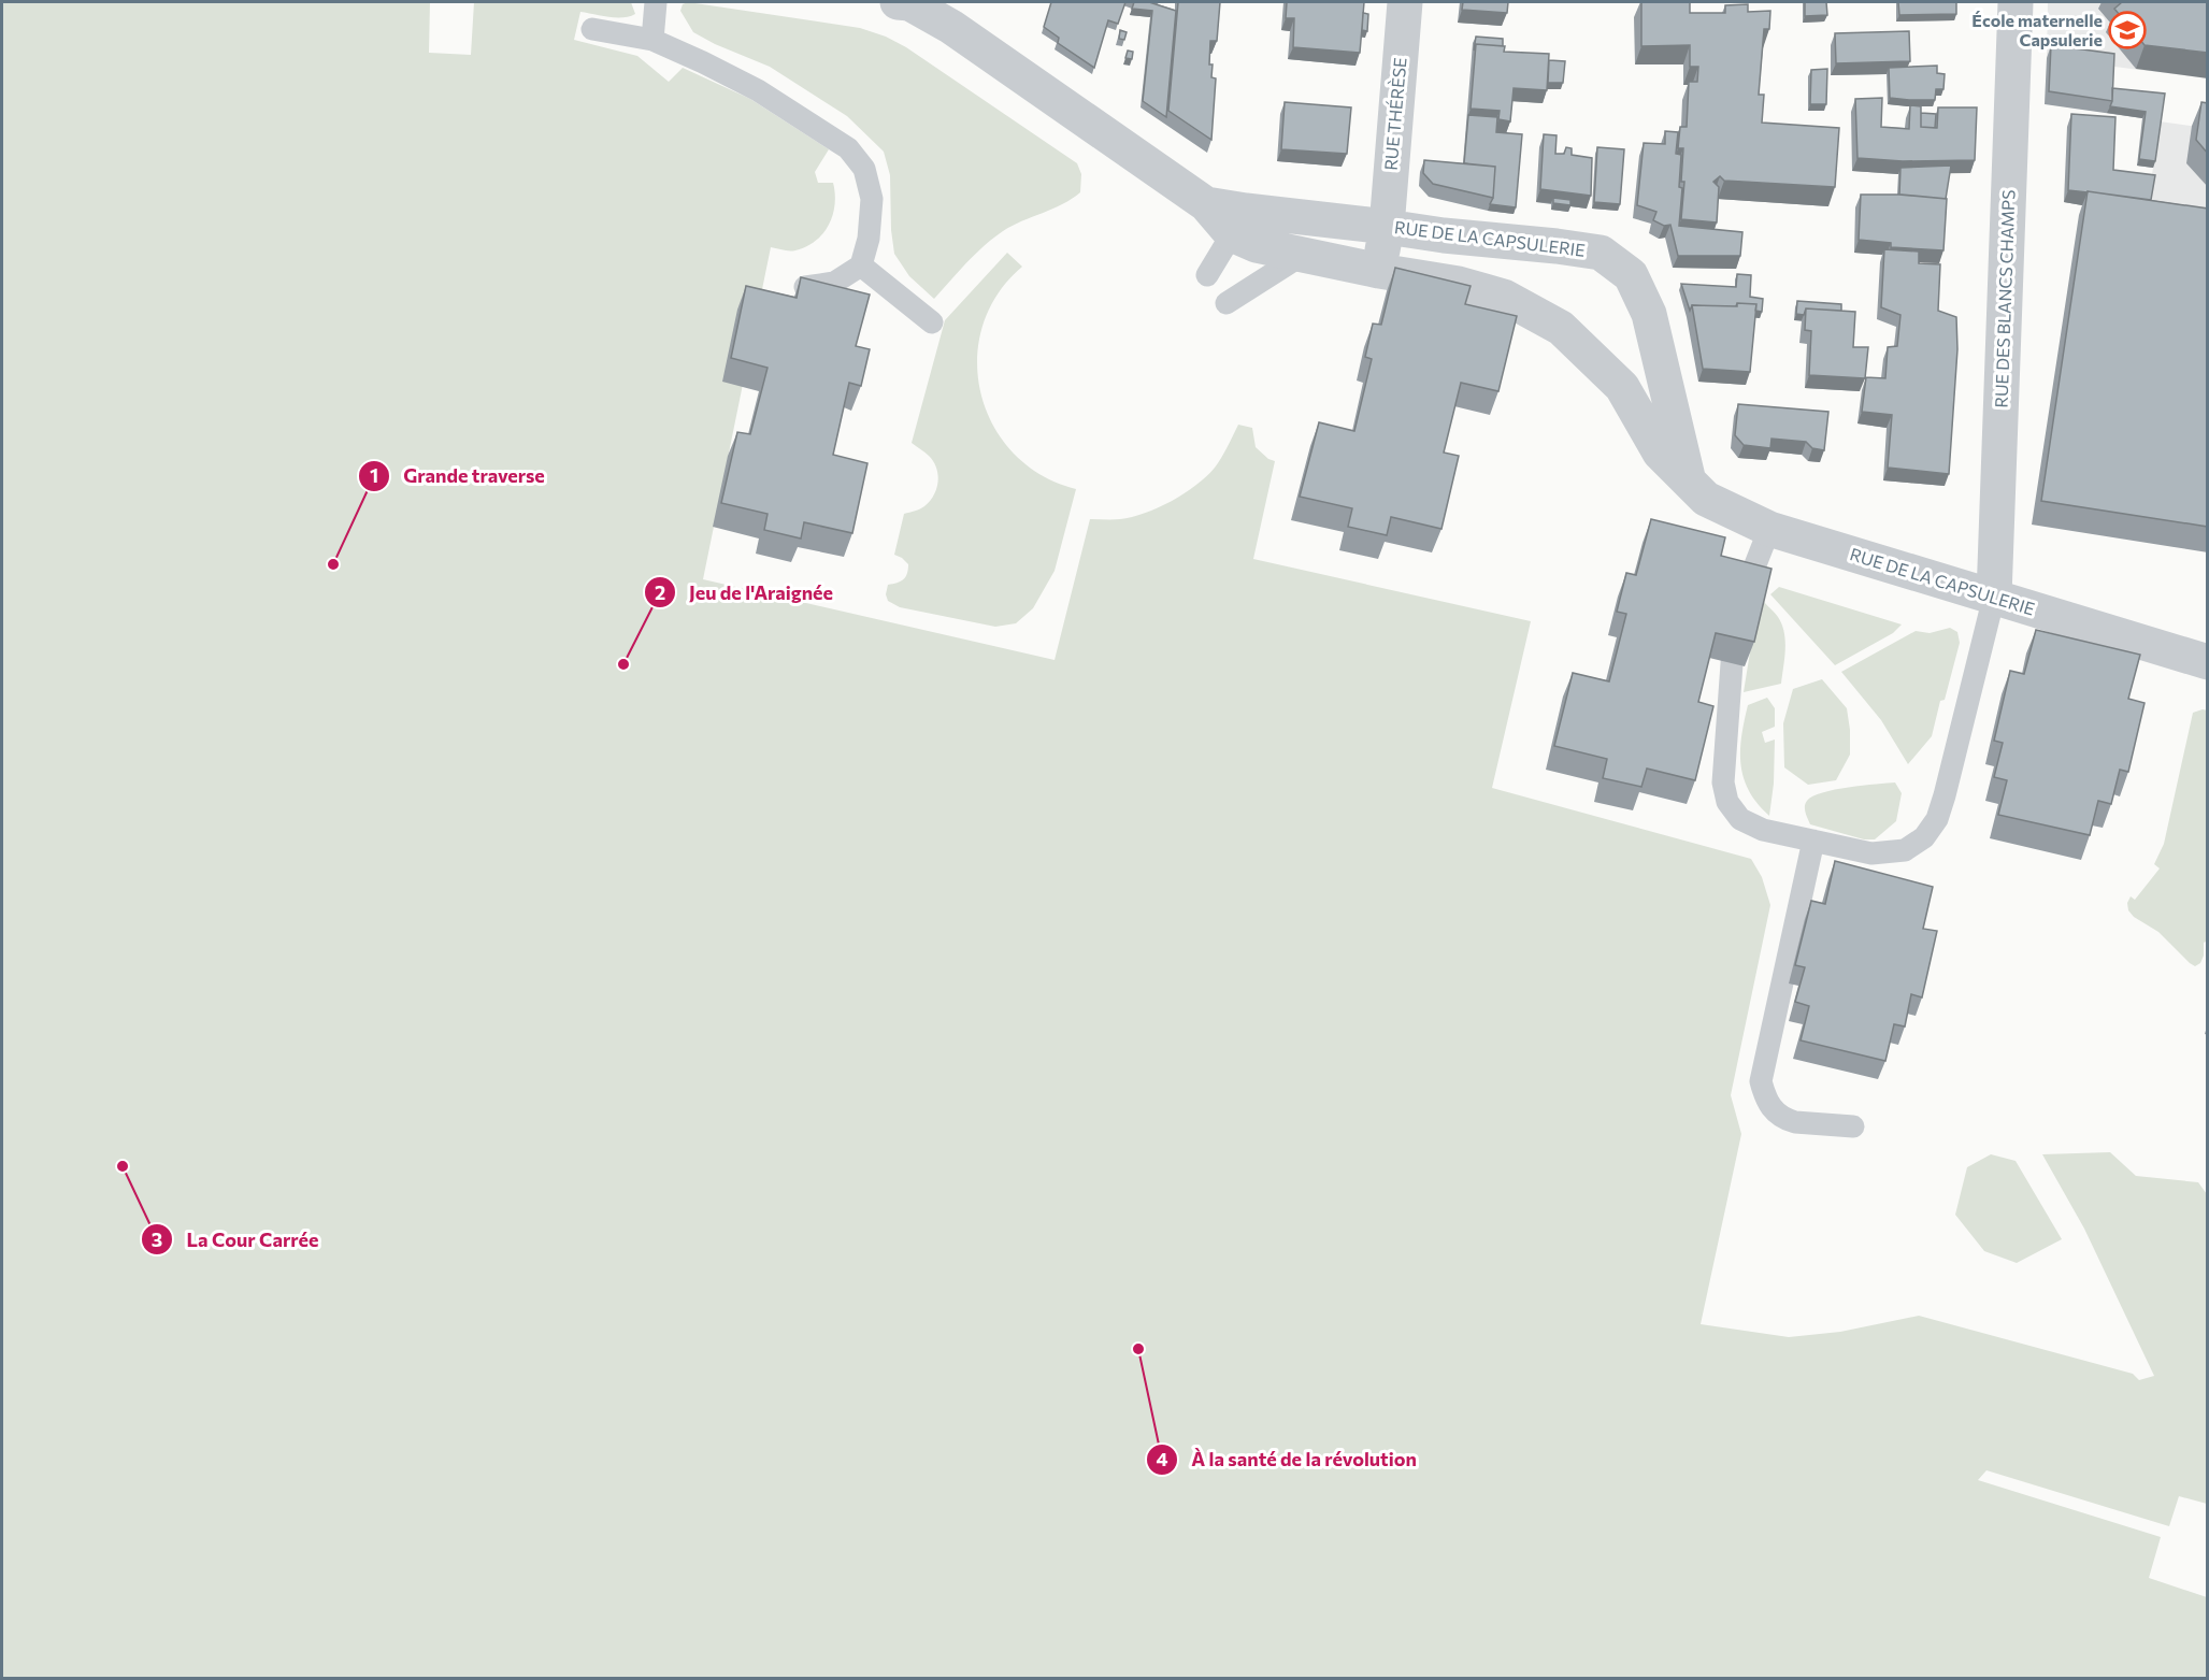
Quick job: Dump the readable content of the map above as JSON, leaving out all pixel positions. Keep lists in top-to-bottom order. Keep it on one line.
{"streets":{"street":["RUE THÉRÈSE","RUE DE LA CAPSULERIE","RUE DES BLANCS CHAMPS"]},"crossings":[["RUE THÉRÈSE","RUE DE LA CAPSULERIE"],["RUE DE LA CAPSULERIE","RUE DES BLANCS CHAMPS"]],"places":{"school or university":["École maternelle Capsulerie"],"other":["Grande traverse","Jeu de l'Araignée","La Cour Carrée","À la santé de la révolution"]}}
